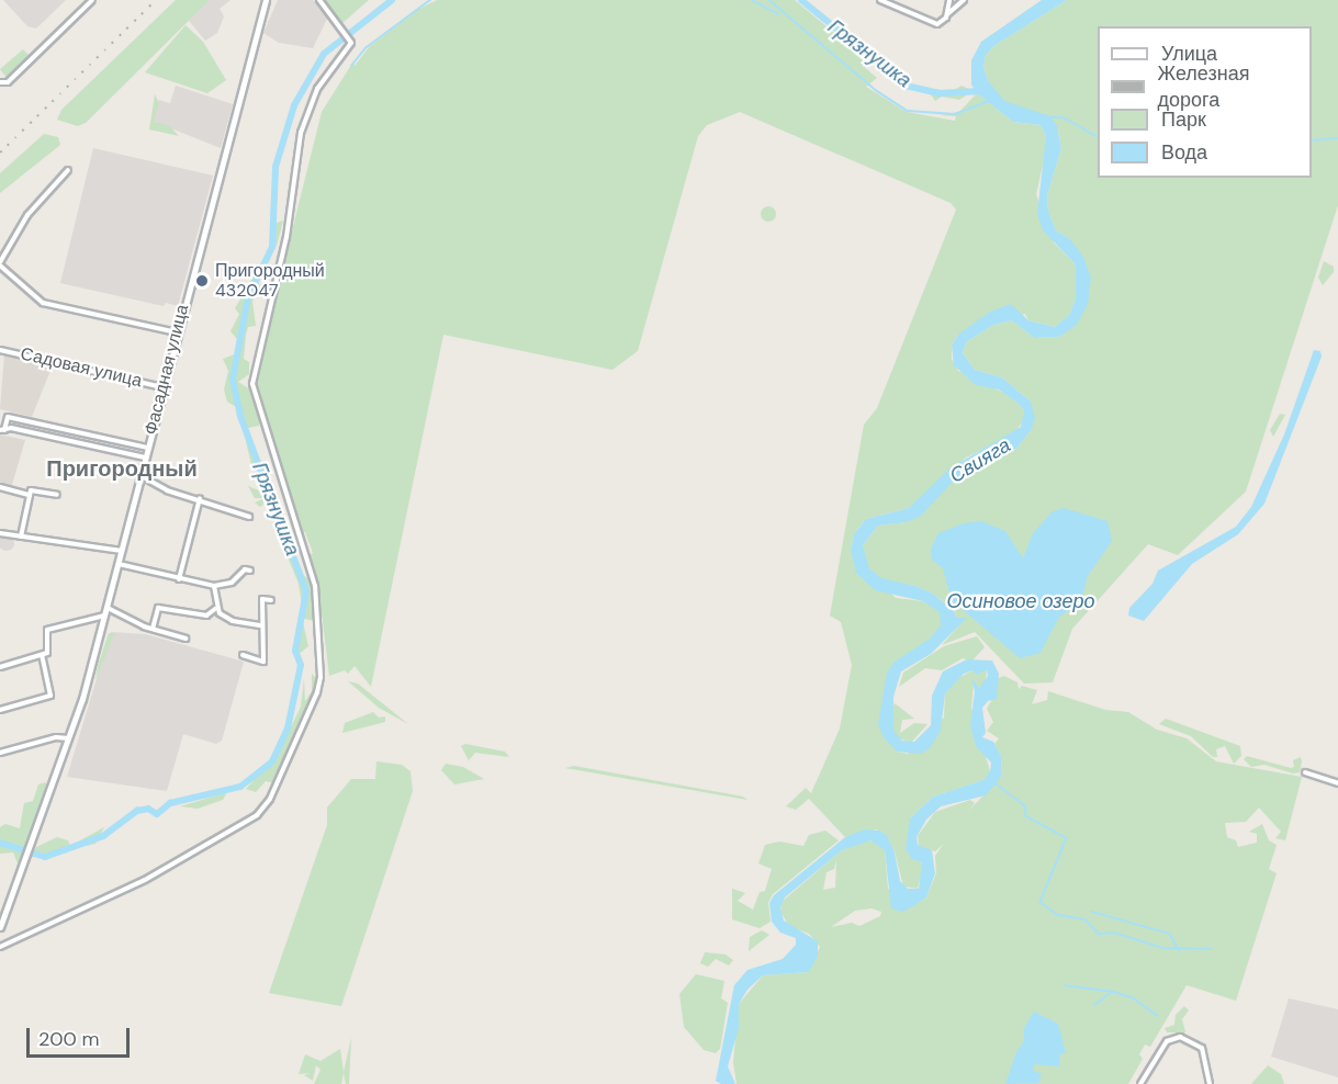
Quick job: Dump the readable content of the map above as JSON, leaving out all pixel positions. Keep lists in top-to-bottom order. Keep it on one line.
{"streets":{"main road":["Фасадная улица"],"street":["Садовая улица"]},"crossings":[["Садовая улица","Фасадная улица"]],"districts":["Пригородный"],"water":["Грязнушка","Свияга","Осиновое озеро"],"places":["Пригородный 432047"],"legend":["Улица","Железная дорога","Парк","Вода"],"scale_bar":"200 m"}
